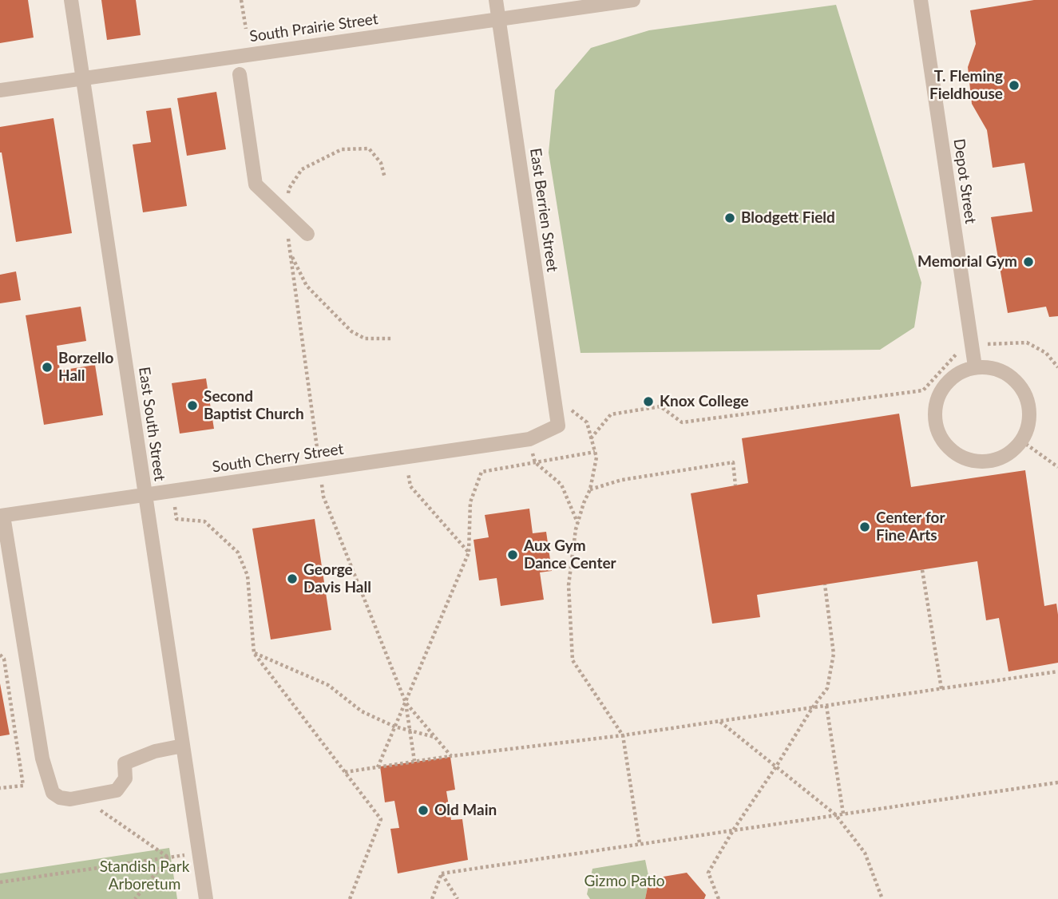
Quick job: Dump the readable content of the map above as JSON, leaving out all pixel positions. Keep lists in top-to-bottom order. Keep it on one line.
{"streets":{"street":["South Prairie Street","Depot Street","East Berrien Street","East South Street","South Cherry Street"]},"crossings":[["South Prairie Street","East Berrien Street"],["South Prairie Street","East South Street"],["East Berrien Street","South Cherry Street"],["East South Street","South Cherry Street"]],"parks":["Standish Park Arboretum","Gizmo Patio"],"places":["T. Fleming Fieldhouse","Blodgett Field","Memorial Gym","Borzello Hall","Knox College","Second Baptist Church","Center for Fine Arts","Aux Gym Dance Center","George Davis Hall","Old Main"]}
